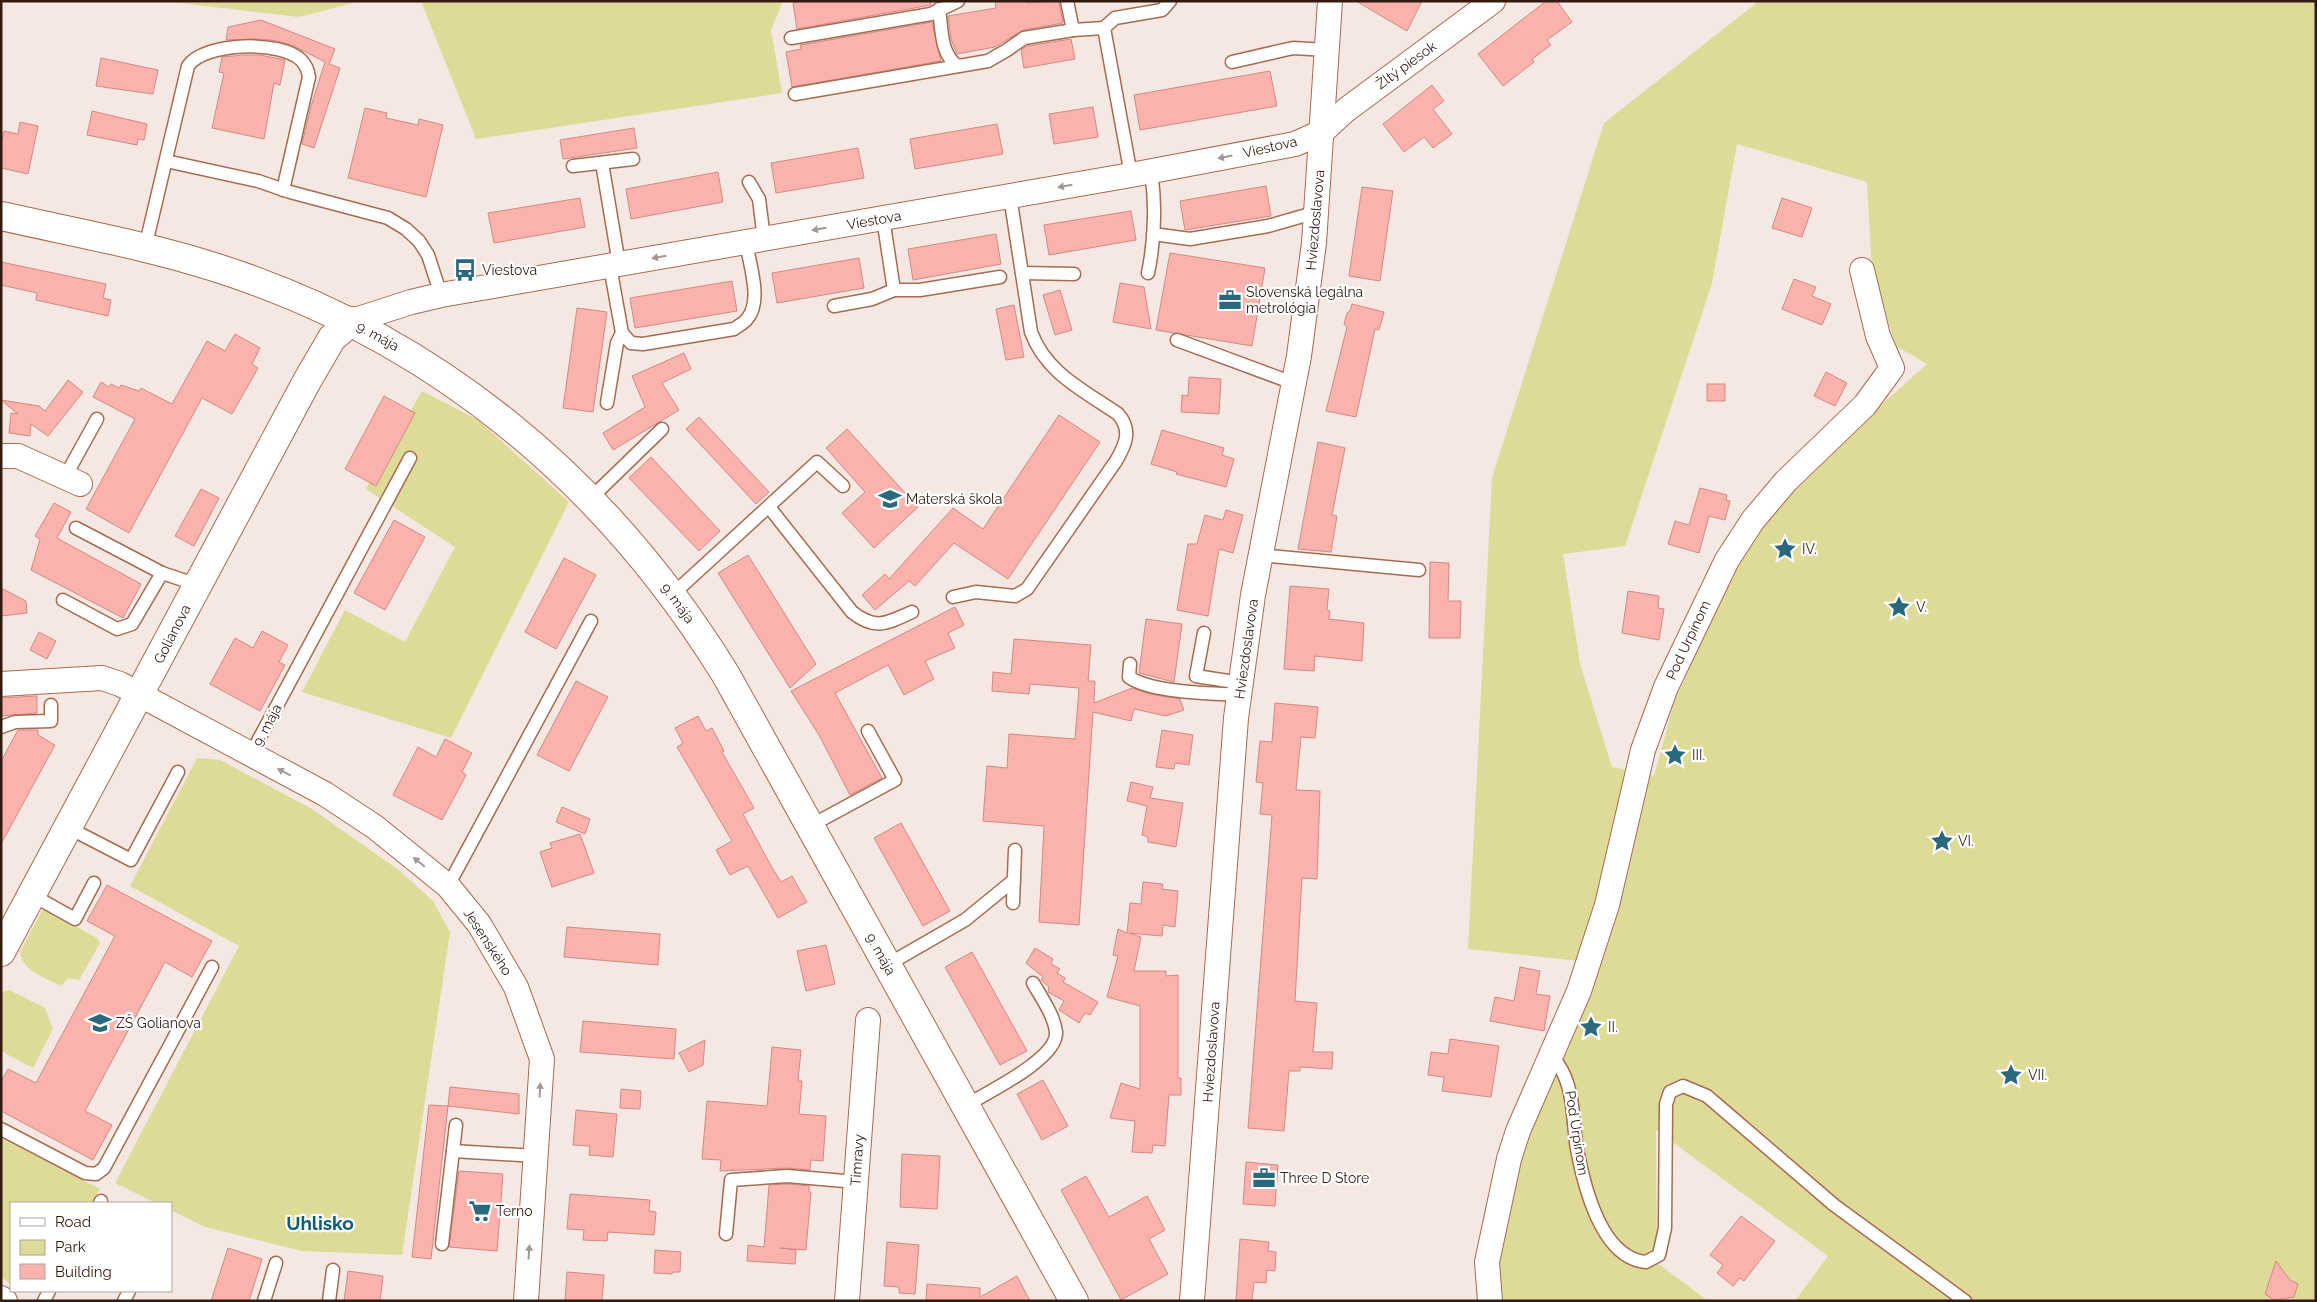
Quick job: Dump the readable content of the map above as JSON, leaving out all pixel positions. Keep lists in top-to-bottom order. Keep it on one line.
{"streets":{"main road":["9. mája","Golianova"],"street":["Žltý piesok","Viestova","Hviezdoslavova","Pod Urpínom","Jesenského","Timravy"]},"crossings":[["Žltý piesok","Viestova"],["Žltý piesok","Hviezdoslavova"],["Viestova","Hviezdoslavova"],["Viestova","9. mája"],["Viestova","Golianova"],["9. mája","Golianova"],["9. mája","Jesenského"],["Golianova","Jesenského"]],"one_way":["Viestova","Jesenského"],"districts":["Uhlisko"],"places":{"bus stop":["Viestova"],"office":["Slovenská legálna metrológia","Three D Store"],"school or university":["Materská škola","ZŠ Golianova"],"place":["IV.","V.","III.","VI.","II.","VII."],"supermarket":["Terno"]},"legend":["Road","Park","Building"]}
